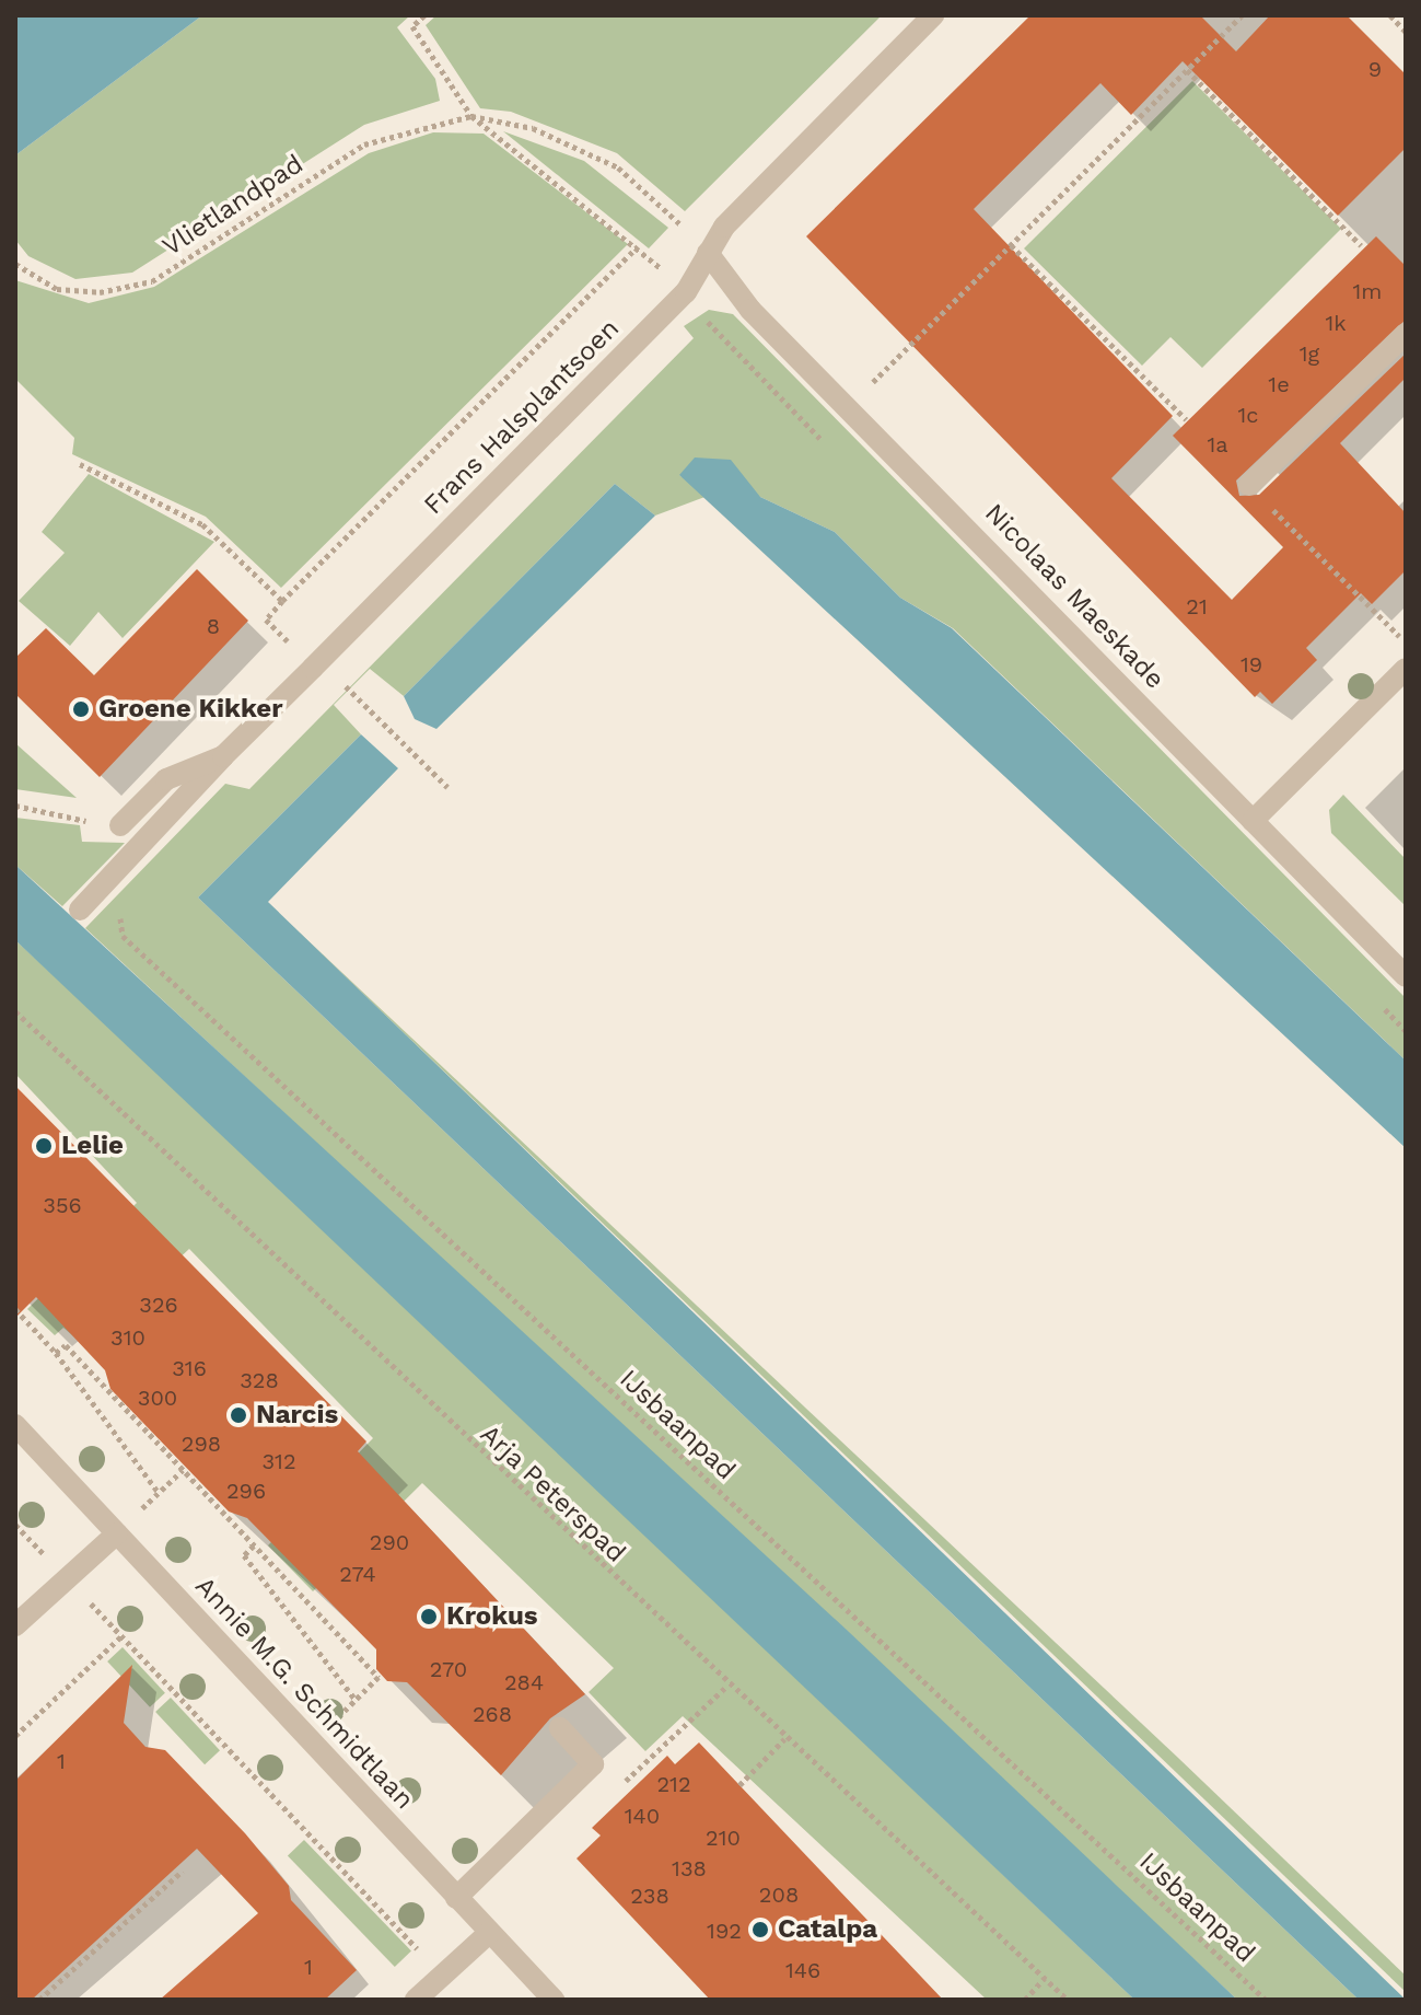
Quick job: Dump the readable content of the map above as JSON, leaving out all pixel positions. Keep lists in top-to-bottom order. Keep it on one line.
{"streets":{"street":["Frans Halsplantsoen","Nicolaas Maeskade","Annie M.G. Schmidtlaan"],"path":["Vlietlandpad","IJsbaanpad","Arja Peterspad"]},"crossings":[["Vlietlandpad","Frans Halsplantsoen"],["Vlietlandpad","Nicolaas Maeskade"],["Frans Halsplantsoen","Nicolaas Maeskade"]],"places":["Groene Kikker","Lelie","Narcis","Krokus","Catalpa"],"house_numbers":["9","1m","1k","1g","1e","1c","1a","21","8","19","356","326","310","316","328","300","298","312","296","290","274","270","284","268","1","212","140","210","138","208","238","192","1","146"]}
